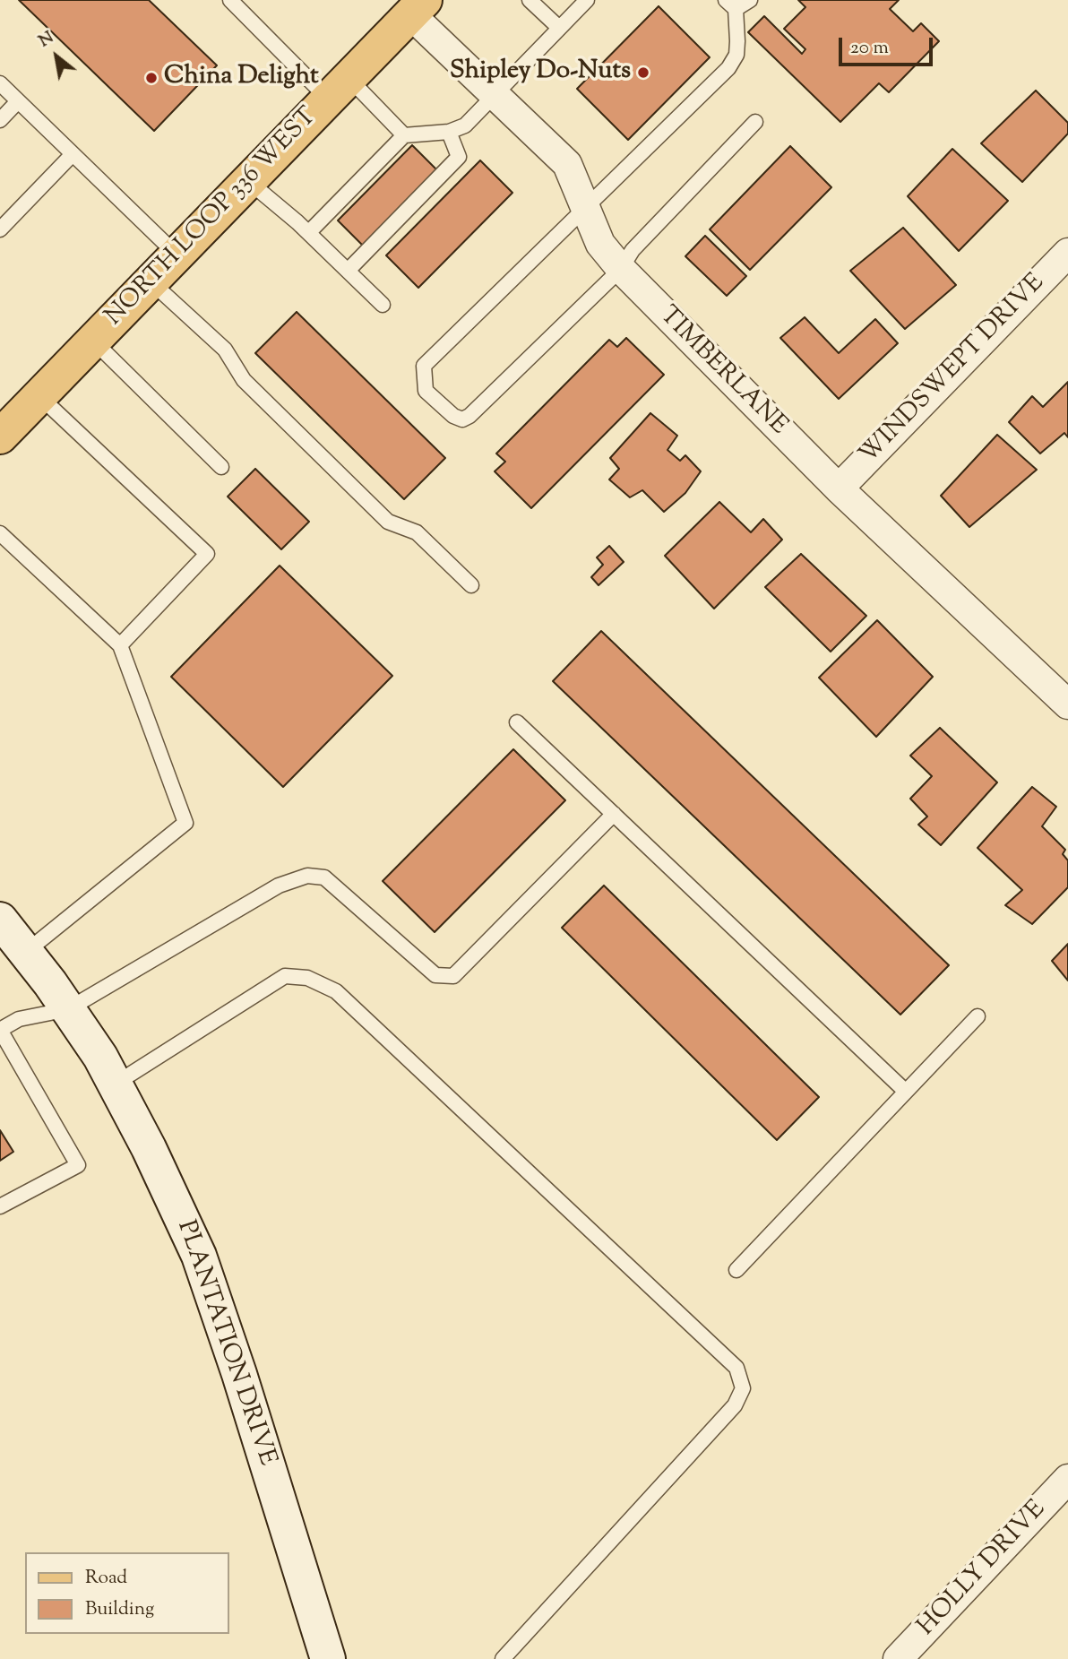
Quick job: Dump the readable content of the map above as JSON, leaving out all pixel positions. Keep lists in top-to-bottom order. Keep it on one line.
{"streets":{"main road":["NORTH LOOP 336 WEST"],"street":["WINDSWEPT DRIVE","TIMBERLANE","PLANTATION DRIVE","HOLLY DRIVE"]},"crossings":[["NORTH LOOP 336 WEST","TIMBERLANE"],["WINDSWEPT DRIVE","TIMBERLANE"]],"places":["Shipley Do-Nuts","China Delight"],"legend":["Road","Building"],"scale_bar":"20 m","north":"top left"}
